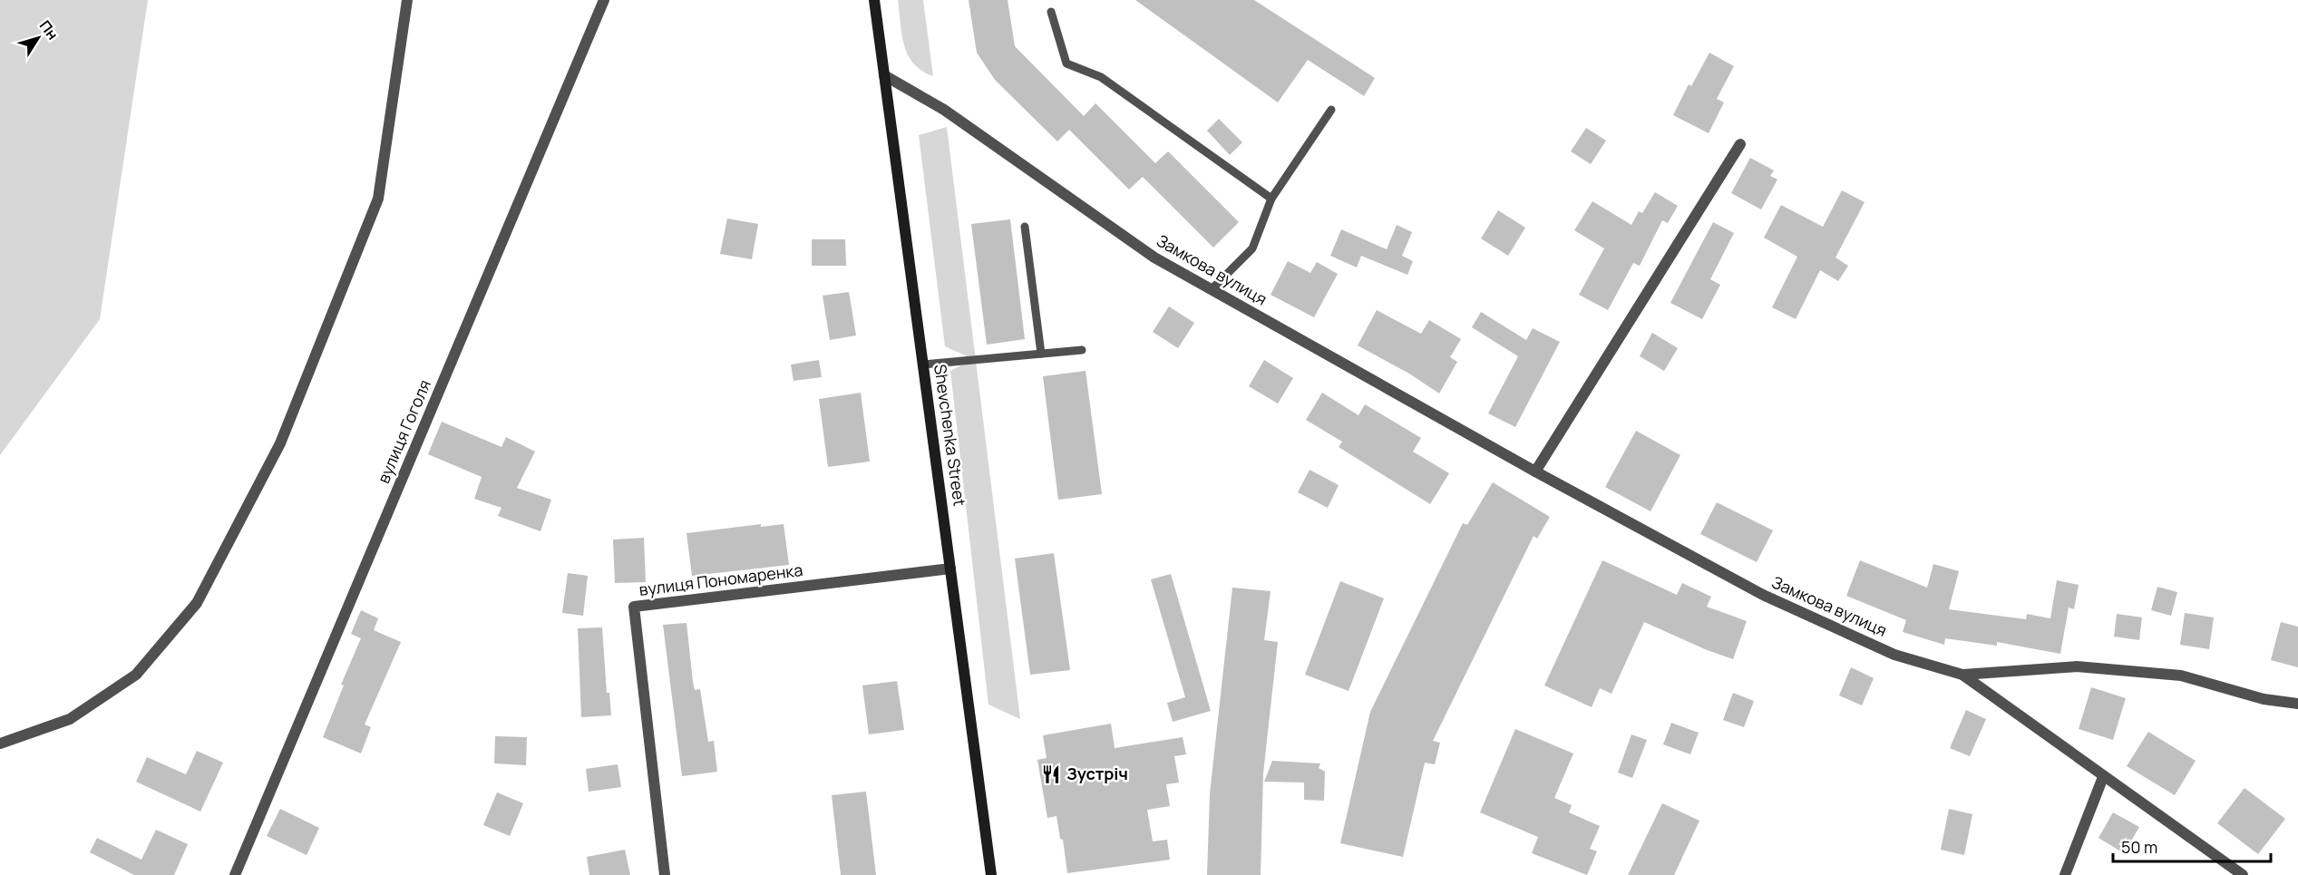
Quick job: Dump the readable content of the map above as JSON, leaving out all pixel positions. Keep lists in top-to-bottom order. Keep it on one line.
{"streets":{"main road":["Shevchenka Street"],"street":["Замкова вулиця","вулиця Гоголя","вулиця Пономаренка"]},"crossings":[["Замкова вулиця","Shevchenka Street"],["Shevchenka Street","вулиця Пономаренка"]],"places":{"restaurant":["Зустріч"]},"scale_bar":"50 m","north":"top right"}
